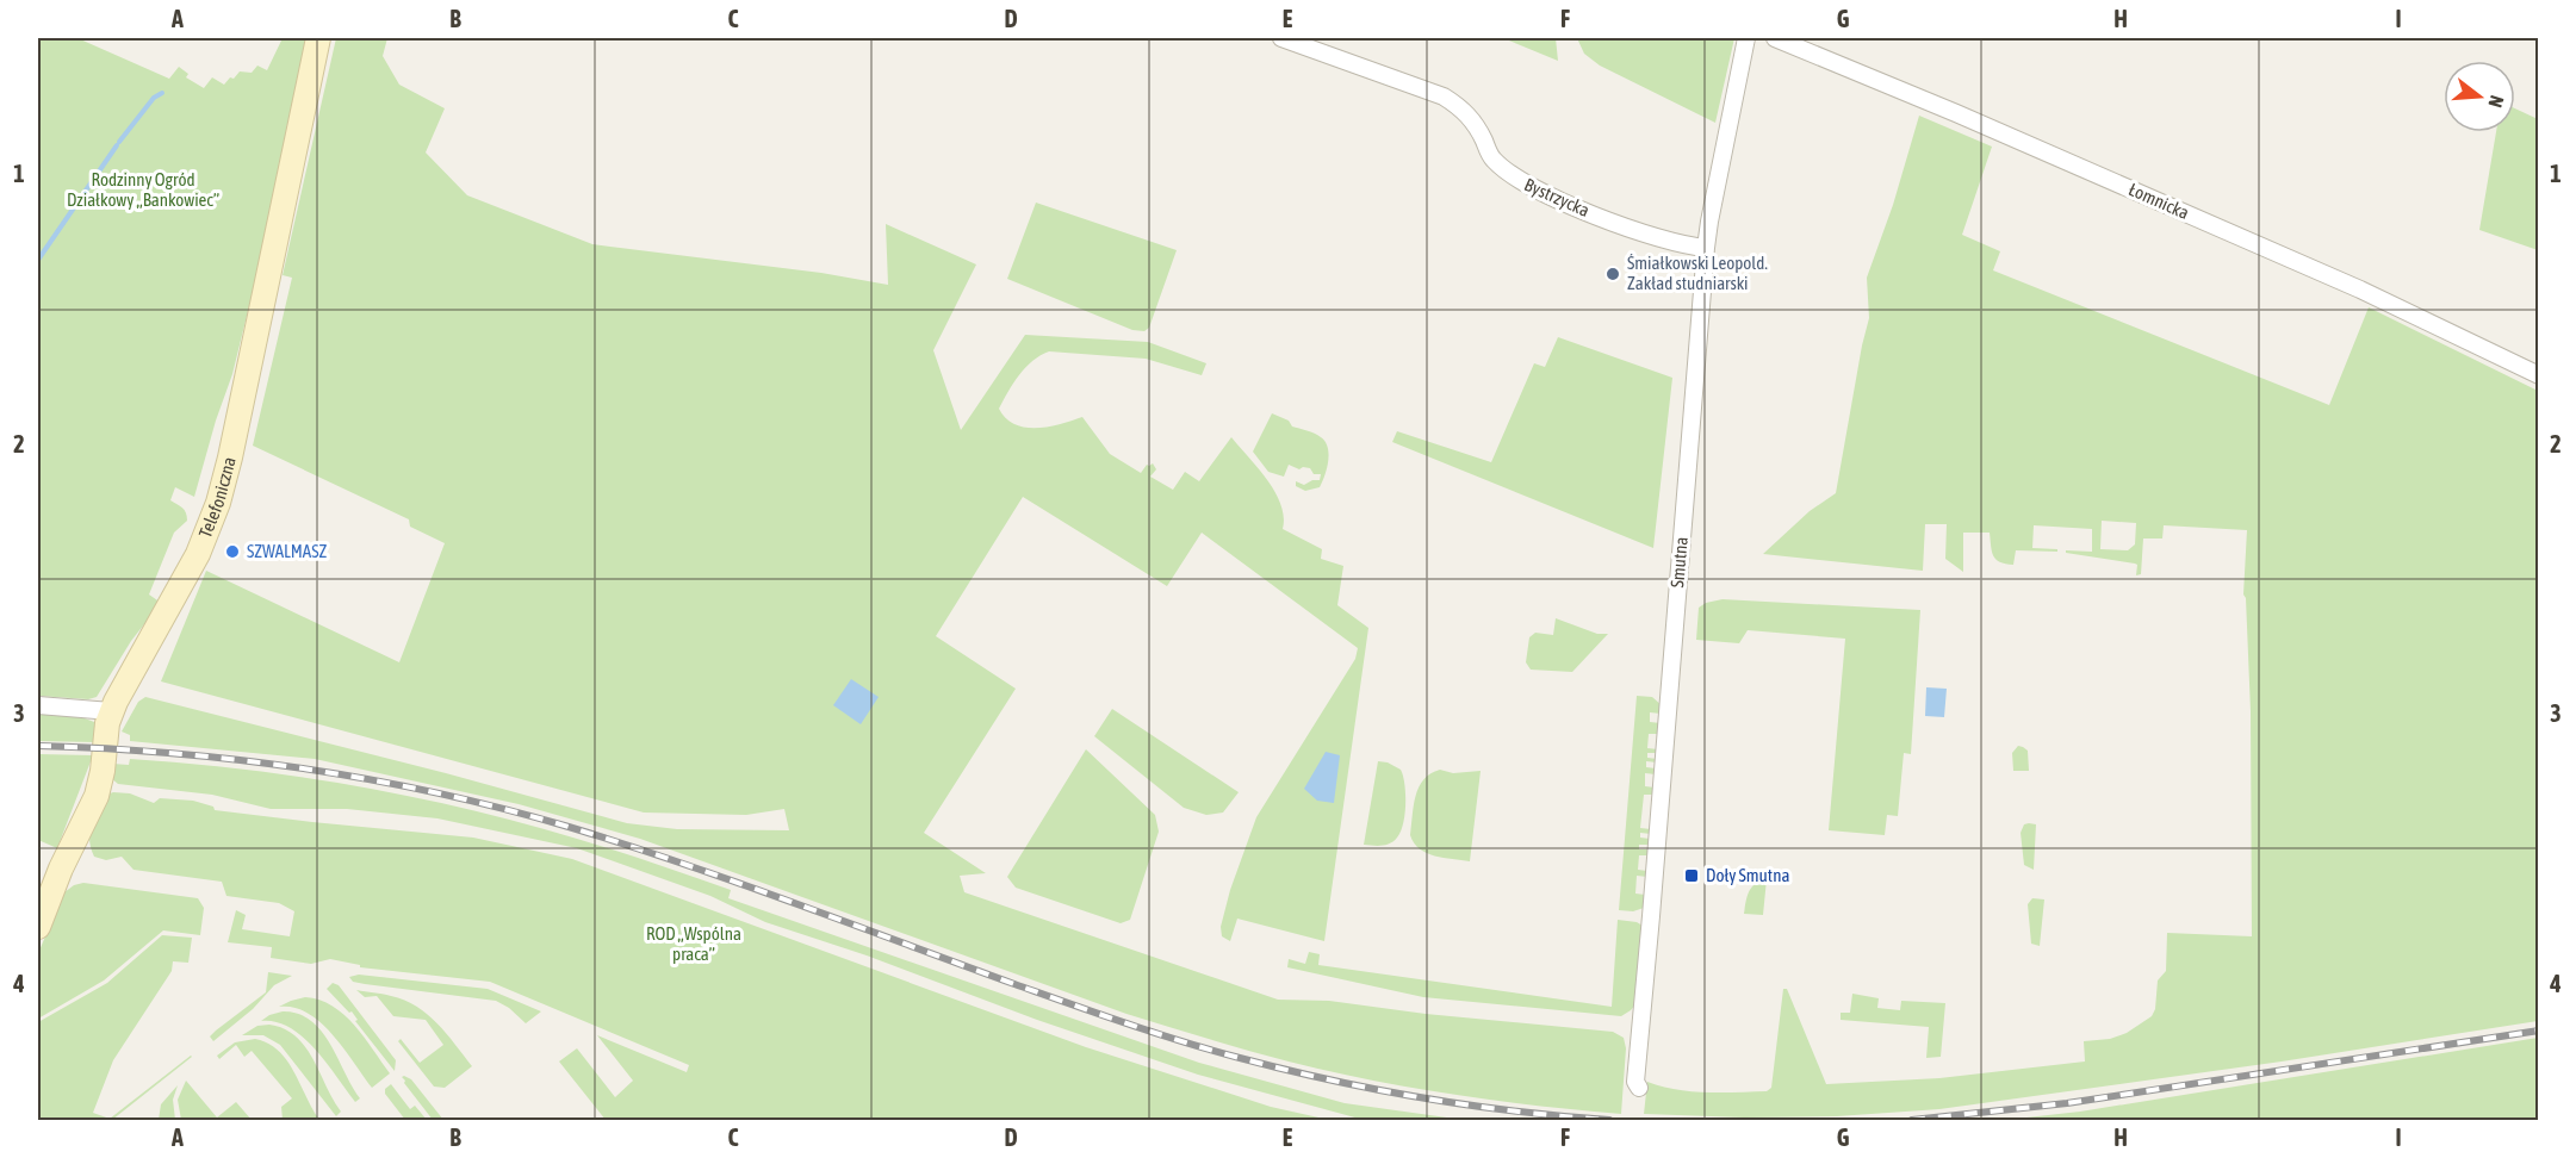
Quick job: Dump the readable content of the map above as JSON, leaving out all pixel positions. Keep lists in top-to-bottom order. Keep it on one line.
{"streets":{"street":["Bystrzycka","Łomnicka","Telefoniczna","Smutna"]},"crossings":[["Bystrzycka","Smutna"]],"parks":["Rodzinny Ogród Działkowy „Bankowiec”","ROD „Wspólna praca”"],"places":{"other":["Śmiałkowski Leopold. Zakład studniarski","SZWALMASZ"],"transit":["Doły Smutna"]},"north":"right","grid":{"columns":["A","B","C","D","E","F","G","H","I"],"rows":["1","2","3","4"]}}
